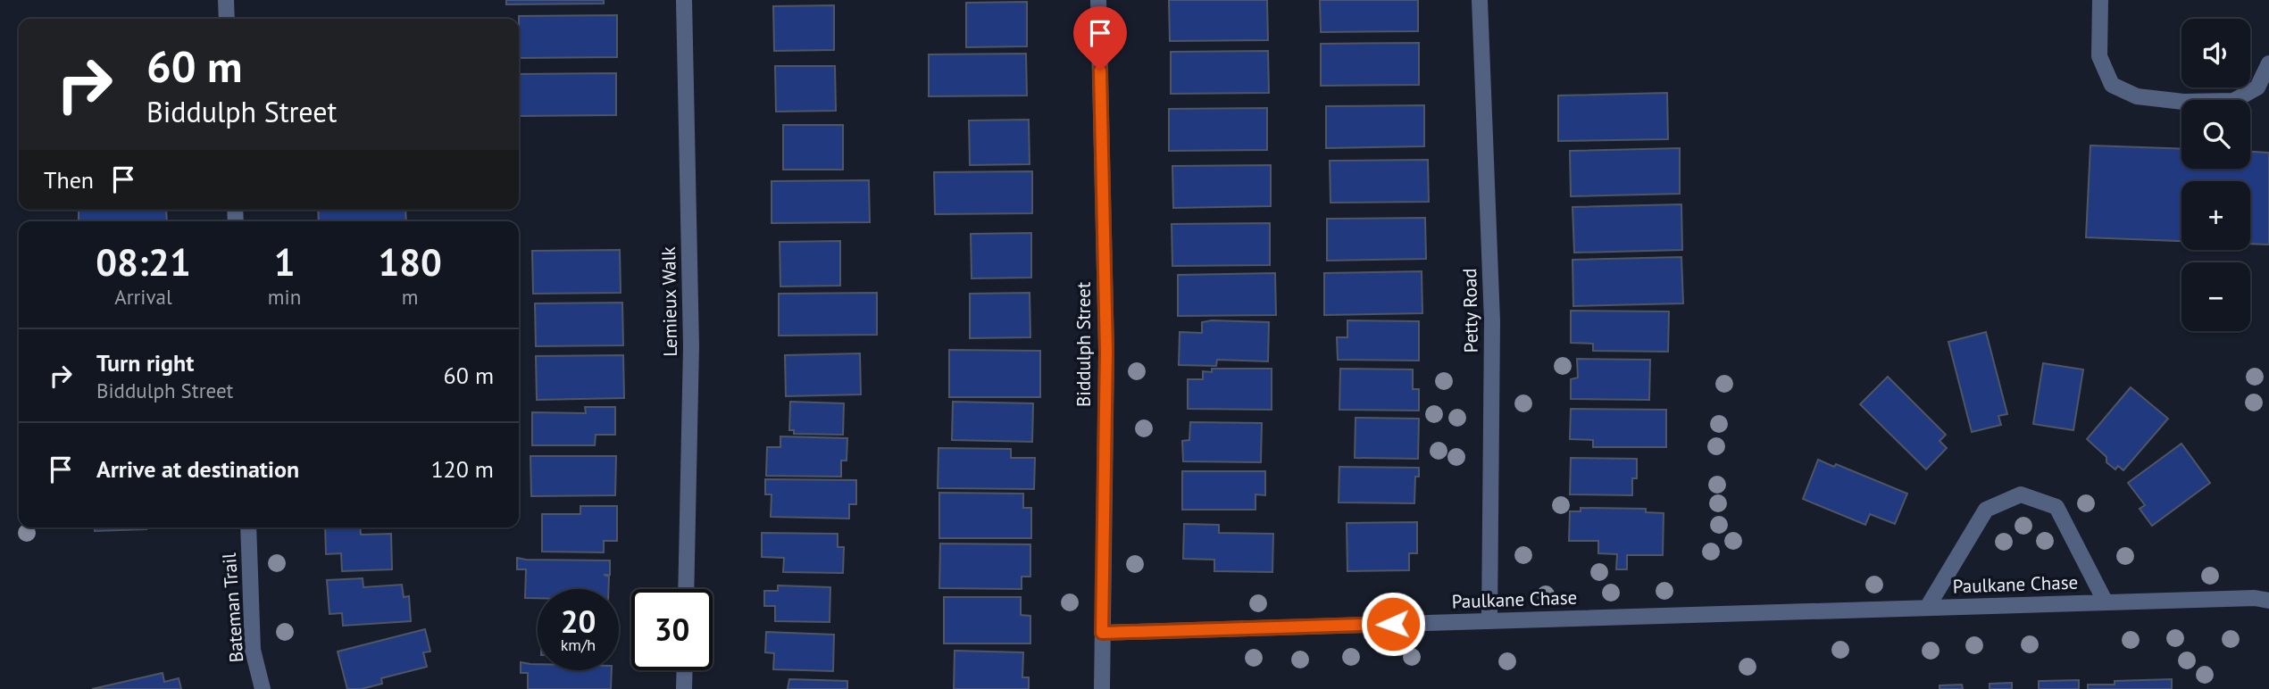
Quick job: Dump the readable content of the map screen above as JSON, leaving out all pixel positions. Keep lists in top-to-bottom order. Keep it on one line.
{"streets":{"street":["Lemieux Walk","Petty Road","Biddulph Street","Paulkane Chase","Bateman Trail"]},"crossings":[["Petty Road","Paulkane Chase"],["Biddulph Street","Paulkane Chase"]],"page":{"map_buttons":["+","−"],"turn":["60 m","Biddulph Street"],"then":"Then","eta":["08:21","Arrival","1","min","180","m"],"list":[{"name":"Turn right","note":"Biddulph Street","value":"60 m"},{"name":"Arrive at destination","value":"120 m"}],"speed":"20 km/h","limit":"30"}}
